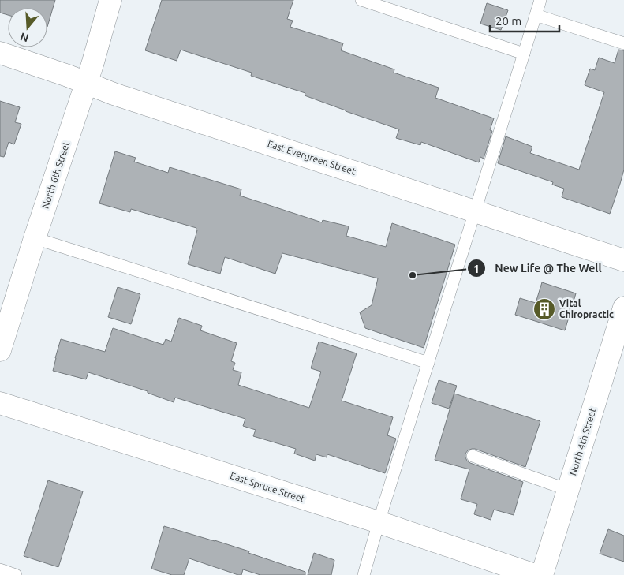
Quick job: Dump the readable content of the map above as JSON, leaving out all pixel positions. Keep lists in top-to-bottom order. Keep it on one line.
{"streets":{"street":["East Evergreen Street","North 6th Street","North 4th Street","East Spruce Street"]},"crossings":[["East Evergreen Street","North 6th Street"]],"places":{"other":["New Life @ The Well"],"building":["Vital Chiropractic"]},"scale_bar":"20 m","north":"bottom"}
